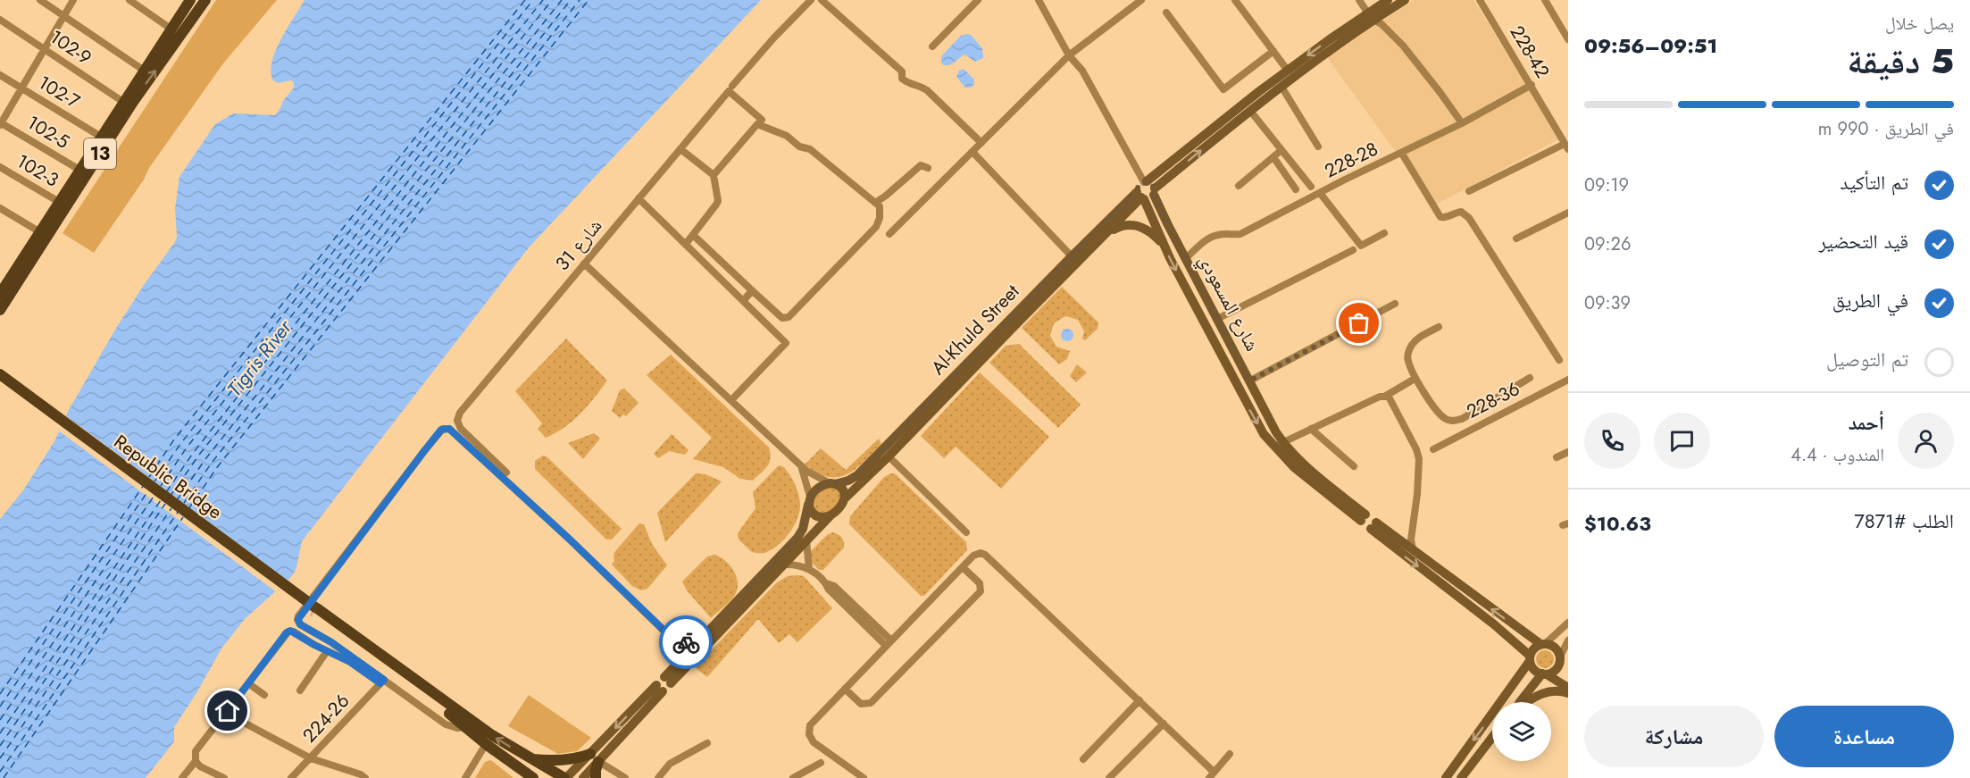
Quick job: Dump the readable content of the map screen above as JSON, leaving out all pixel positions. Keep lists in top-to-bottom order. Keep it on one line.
{"streets":{"main road":["13","شارع المسعودي","Al-Khuld Street","Republic Bridge"],"street":["102-9","228-42","102-7","102-5","228-28","102-3","شارع 31","228-36","224-26"]},"crossings":[["102-9","13"],["228-42","228-28"],["102-7","13"],["102-5","13"],["13","102-3"],["228-28","شارع المسعودي"],["شارع المسعودي","Al-Khuld Street"]],"water":["Tigris River"],"page":{"heading":["5 دقيقة","يصل خلال","09:51–09:56"],"panel":["أحمد","المندوب · 4.4","الطلب #7871","$10.63"],"bar":"في الطريق · 990 m","list":[["تم التأكيد","09:19"],["قيد التحضير","09:26"],["في الطريق","09:39"],"تم التوصيل"],"buttons":["مساعدة","مشاركة"]}}
